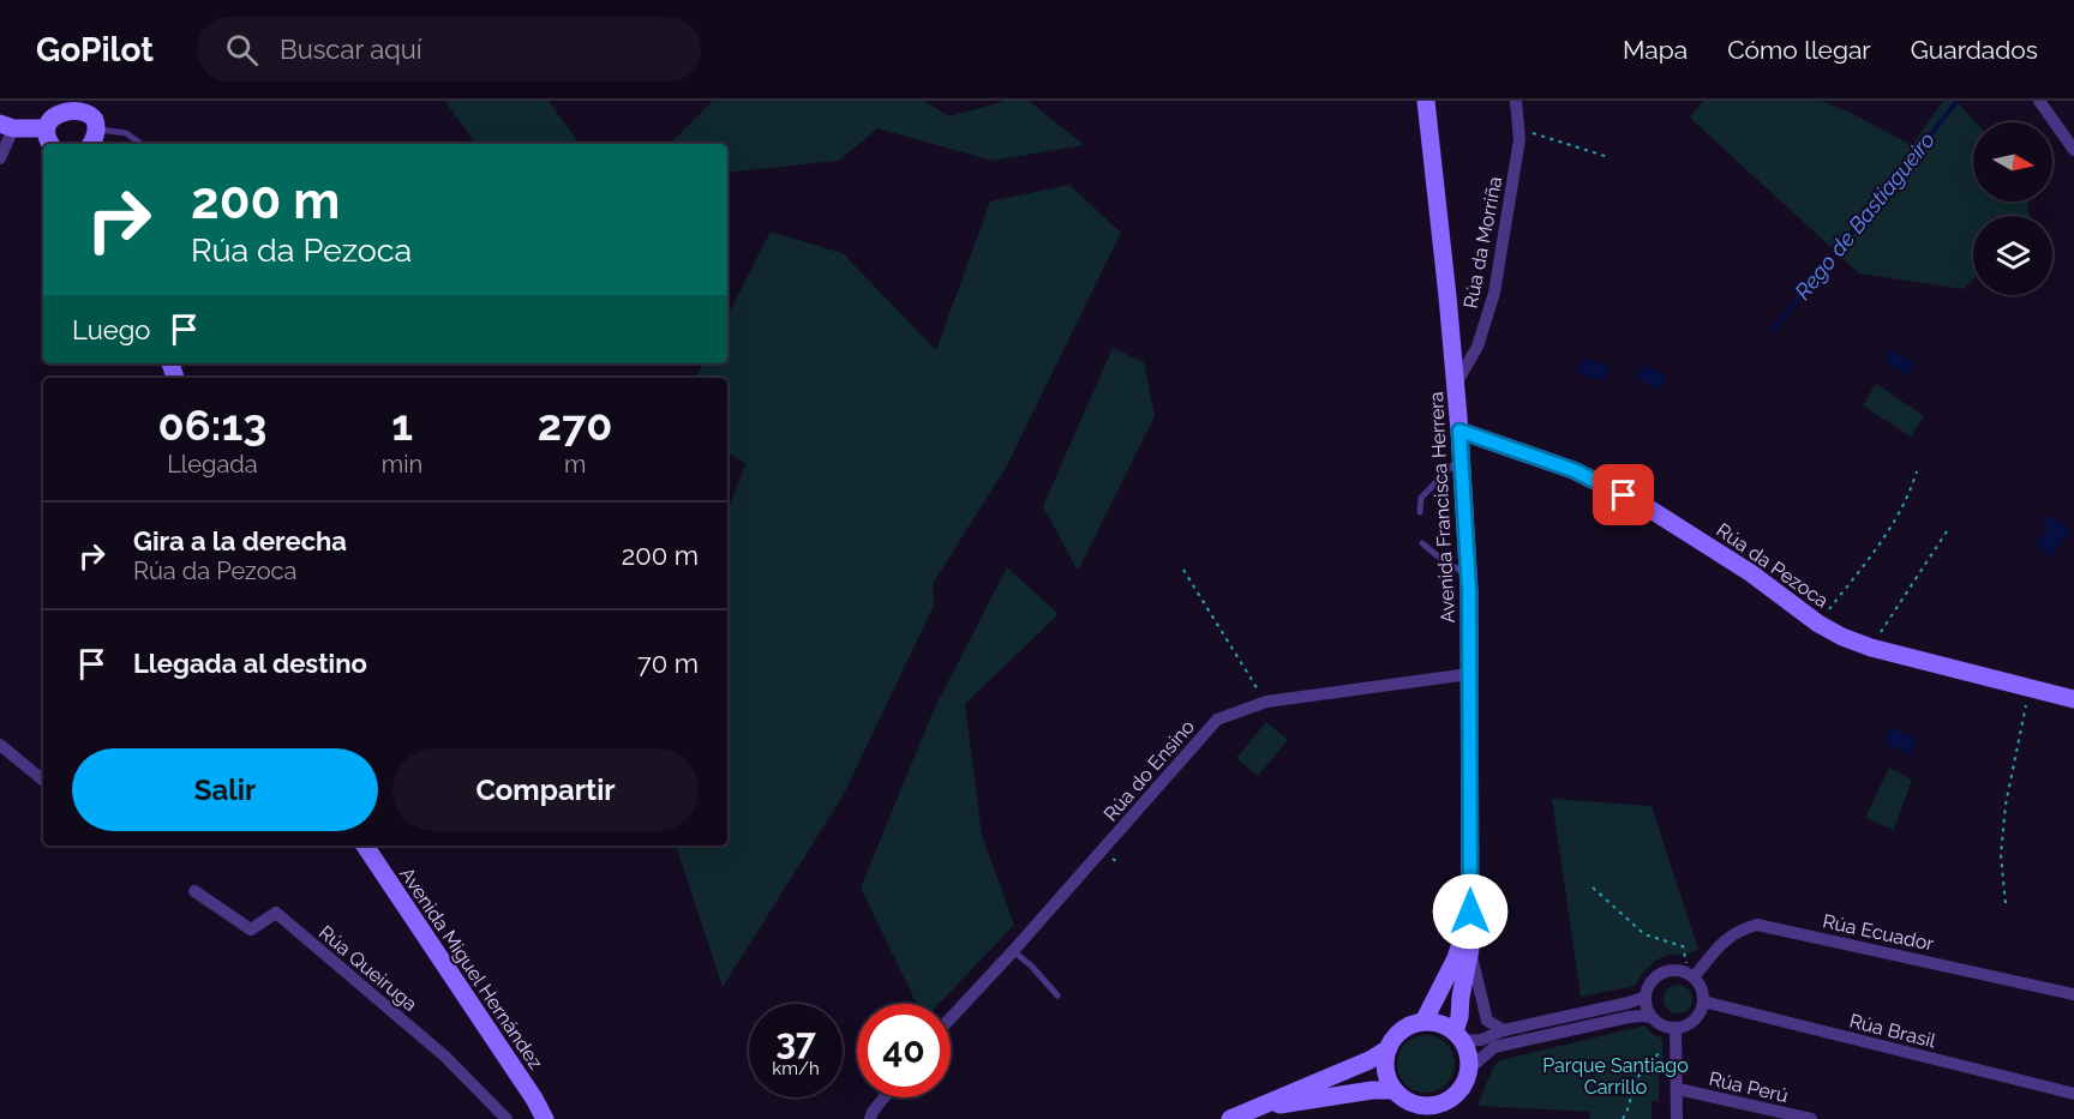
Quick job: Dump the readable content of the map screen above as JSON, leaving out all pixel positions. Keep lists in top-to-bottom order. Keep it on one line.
{"streets":{"street":["Rúa da Morriña","Avenida Francisca Herrera","Rúa da Pezoca","Rúa do Ensino","Rúa Ecuador","Rúa Queiruga","Avenida Miguel Hernández","Rúa Brasil","Rúa Perú"]},"crossings":[["Rúa da Morriña","Avenida Francisca Herrera"],["Avenida Francisca Herrera","Rúa da Pezoca"],["Avenida Francisca Herrera","Rúa do Ensino"],["Rúa Ecuador","Rúa Brasil"]],"water":["Rego de Bastiagueiro"],"parks":["Parque Santiago Carrillo"],"north":"right","page":{"header":"GoPilot","search":"Buscar aquí","nav":["Mapa","Cómo llegar","Guardados"],"turn":["200 m","Rúa da Pezoca"],"then":"Luego","eta":["06:13","Llegada","1","min","270","m"],"list":[{"name":"Gira a la derecha","note":"Rúa da Pezoca","value":"200 m"},{"name":"Llegada al destino","value":"70 m"}],"buttons":["Salir","Compartir"],"speed":"37 km/h","limit":"40"}}
